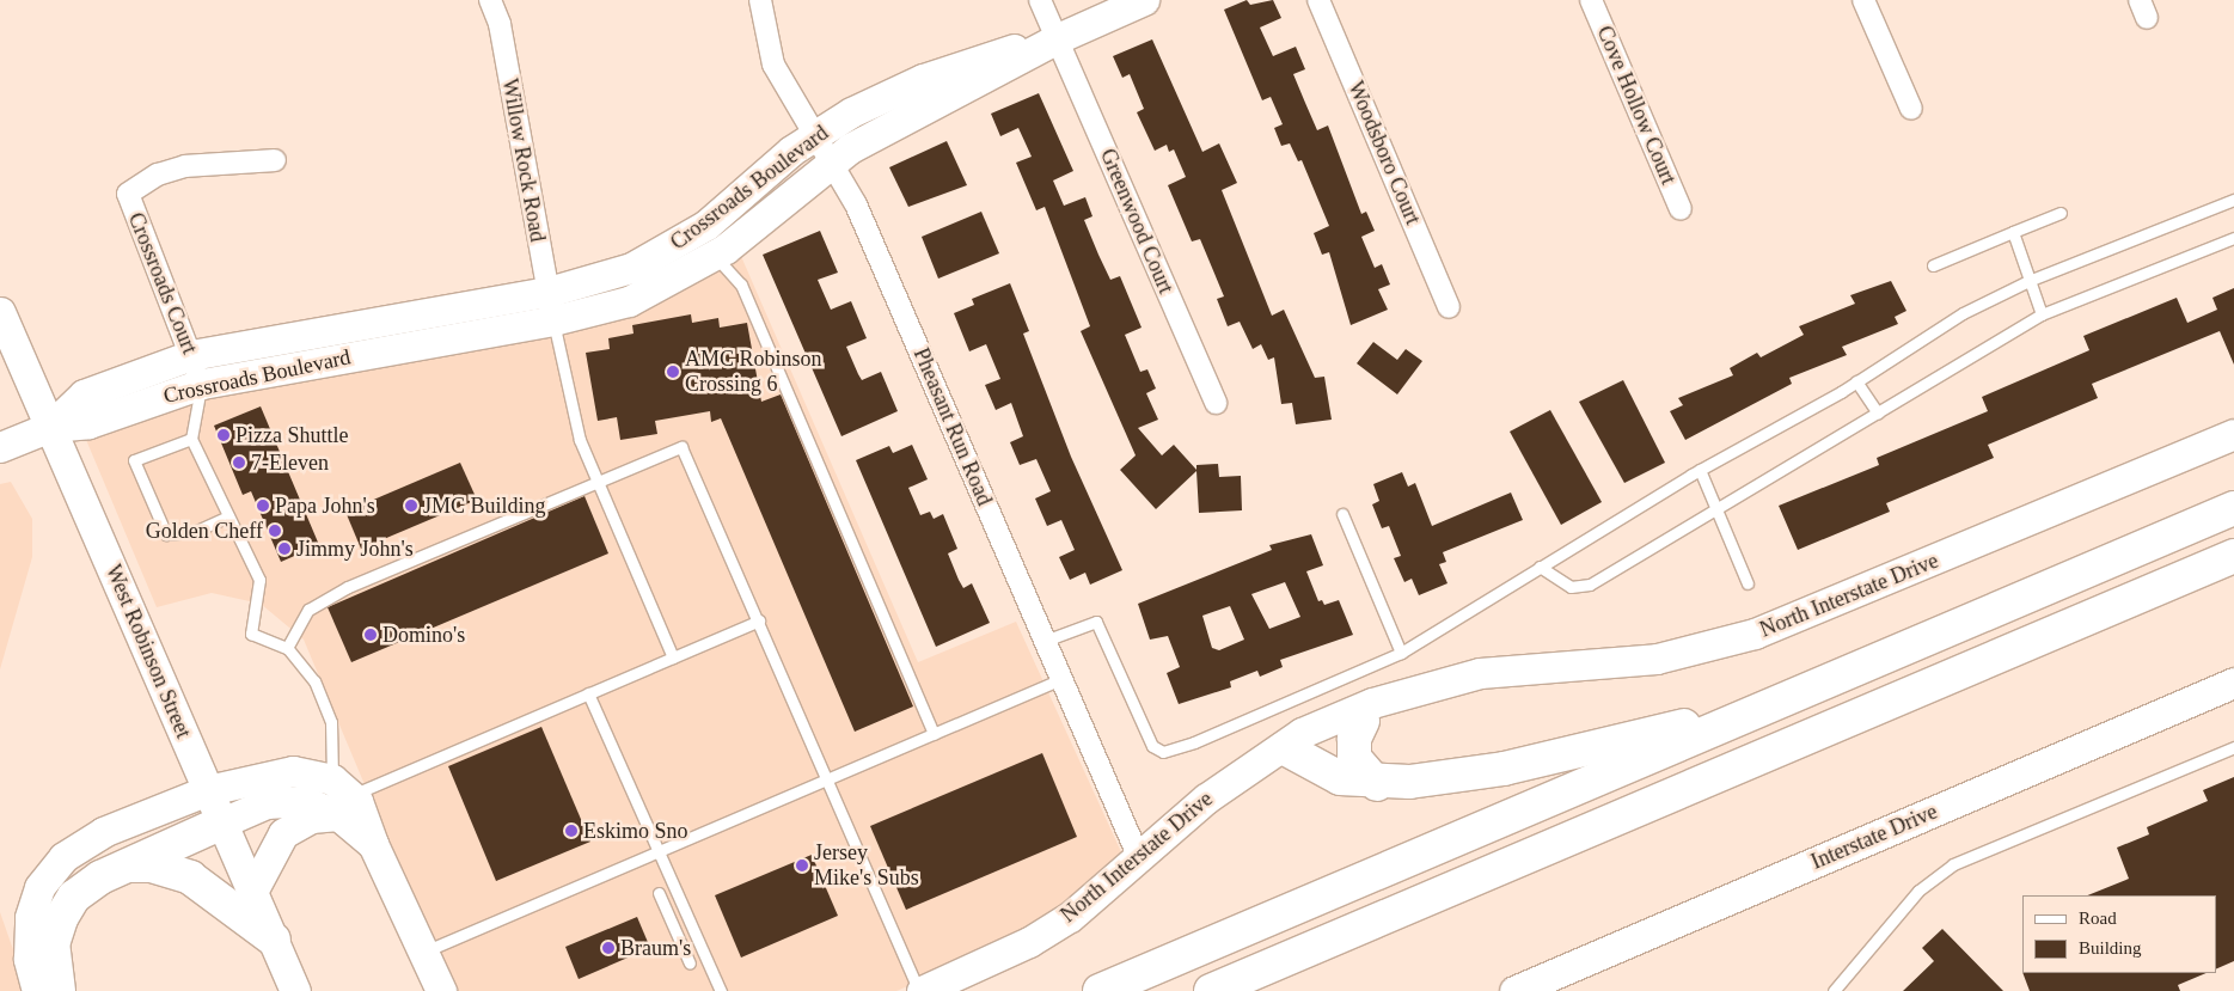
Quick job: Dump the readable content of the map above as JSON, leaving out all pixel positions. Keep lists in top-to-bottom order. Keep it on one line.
{"streets":{"street":["Cove Hollow Court","Woodsboro Court","Willow Rock Road","Crossroads Boulevard","Greenwood Court","Crossroads Court","Pheasant Run Road","North Interstate Drive","West Robinson Street","Interstate Drive"]},"crossings":[["Willow Rock Road","Crossroads Boulevard"],["Crossroads Boulevard","Greenwood Court"],["Crossroads Boulevard","Crossroads Court"],["Crossroads Boulevard","Pheasant Run Road"],["Crossroads Boulevard","West Robinson Street"],["Pheasant Run Road","North Interstate Drive"]],"places":["AMC Robinson Crossing 6","Pizza Shuttle","7-Eleven","Papa John's","JMC Building","Golden Cheff","Jimmy John's","Domino's","Eskimo Sno","Jersey Mike's Subs","Braum's"],"legend":["Road","Building"]}
